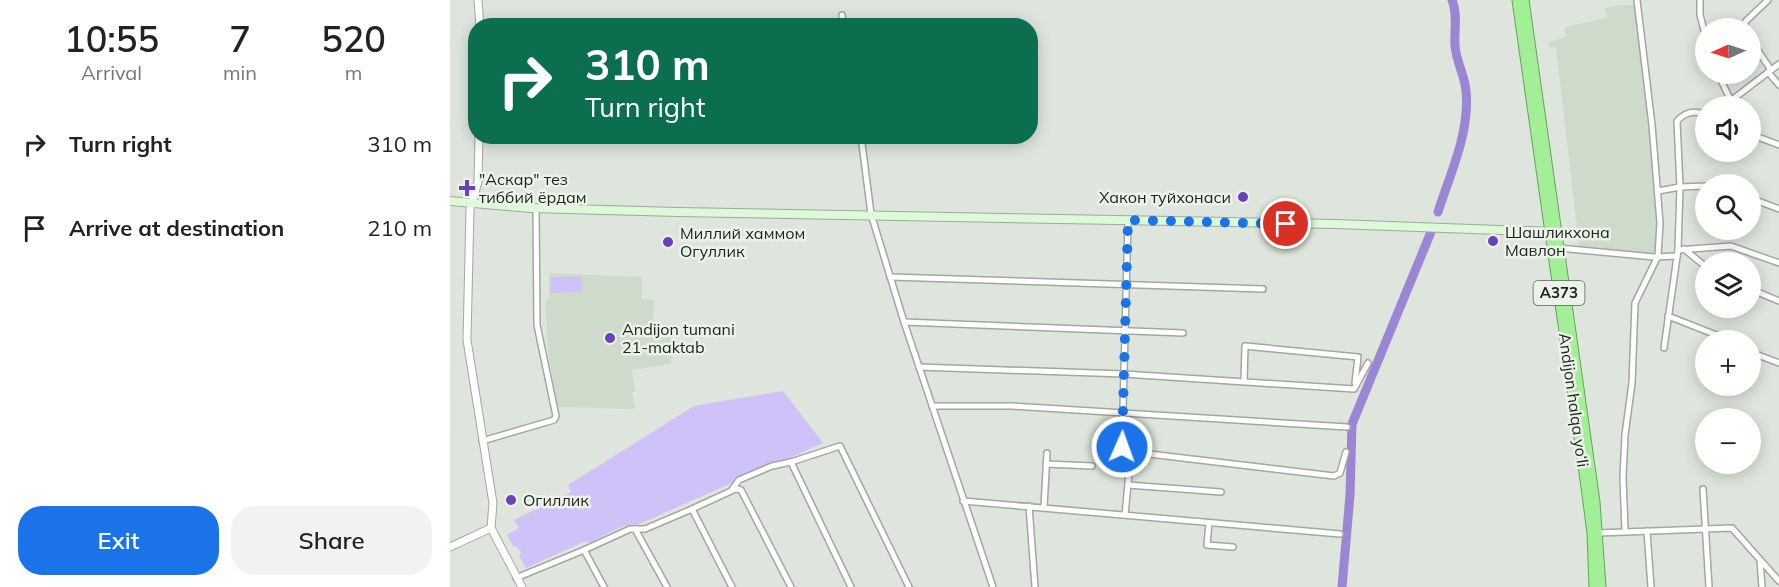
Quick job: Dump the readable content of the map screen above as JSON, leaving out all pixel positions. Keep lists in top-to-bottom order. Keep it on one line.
{"streets":{"highway":["A373","Andijon halqa yo‘li"]},"places":{"health":["\"Аскар\" тез тиббий ёрдам"],"other":["Хакон туйхонаси","Шашликхона Мавлон","Миллий хаммом Огуллик","Andijon tumani 21-maktab","Огиллик"]},"north":"left","page":{"eta":["10:55","Arrival","7","min","520","m"],"map_buttons":["+","−"],"turn":["310 m","Turn right"],"list":[{"name":"Turn right","value":"310 m"},{"name":"Arrive at destination","value":"210 m"}],"buttons":["Exit","Share"]}}
